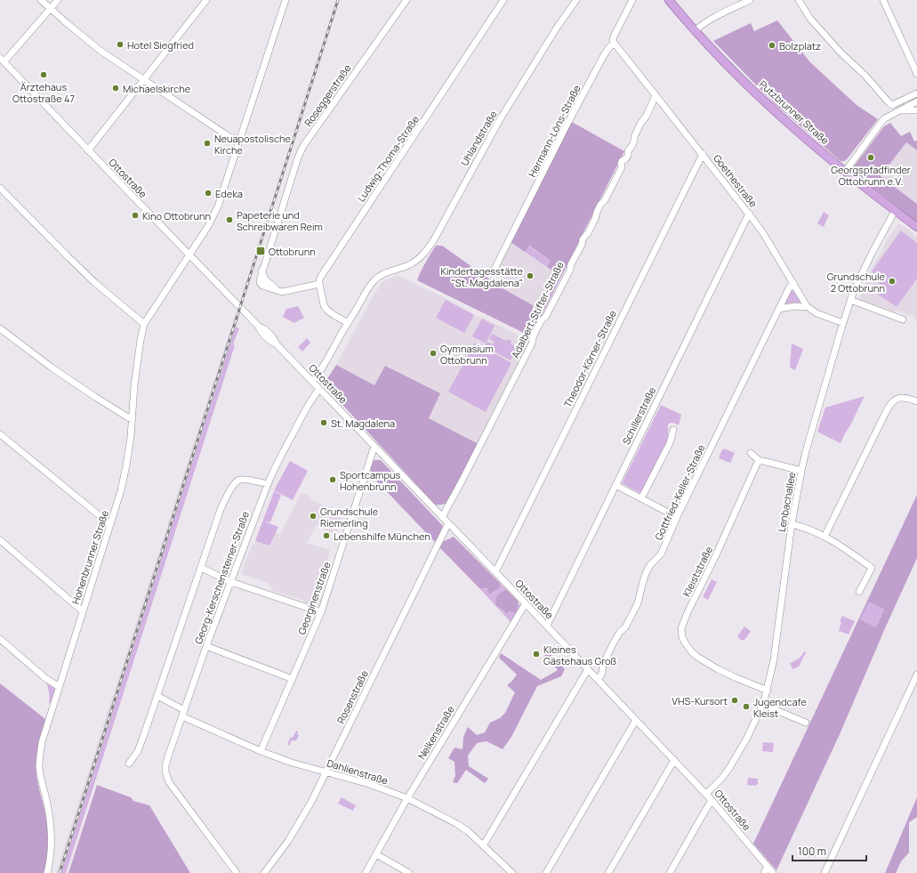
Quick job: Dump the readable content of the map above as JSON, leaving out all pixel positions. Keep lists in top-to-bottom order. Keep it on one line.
{"streets":{"main road":["Putzbrunner Straße"],"street":["Roseggerstraße","Hermann-Löns-Straße","Uhlandstraße","Ludwig-Thoma-Straße","Ottostraße","Goethestraße","Adalbert-Stifter-Straße","Theodor-Körner-Straße","Schillerstraße","Gottfried-Keller-Straße","Lenbachallee","Hohenbrunner Straße","Kleiststraße","Georg-Kerschensteiner-Straße","Georginenstraße","Rosenstraße","Nelkenstraße","Dahlienstraße"]},"crossings":[["Roseggerstraße","Ludwig-Thoma-Straße"],["Putzbrunner Straße","Lenbachallee"],["Hermann-Löns-Straße","Goethestraße"],["Uhlandstraße","Ottostraße"],["Ottostraße","Adalbert-Stifter-Straße"],["Ottostraße","Theodor-Körner-Straße"],["Ottostraße","Schillerstraße"],["Ottostraße","Gottfried-Keller-Straße"],["Ottostraße","Lenbachallee"],["Ottostraße","Hohenbrunner Straße"],["Ottostraße","Georg-Kerschensteiner-Straße"],["Ottostraße","Georginenstraße"],["Ottostraße","Rosenstraße"],["Ottostraße","Nelkenstraße"],["Goethestraße","Adalbert-Stifter-Straße"],["Goethestraße","Theodor-Körner-Straße"],["Goethestraße","Schillerstraße"],["Goethestraße","Gottfried-Keller-Straße"],["Goethestraße","Lenbachallee"],["Lenbachallee","Kleiststraße"],["Georg-Kerschensteiner-Straße","Dahlienstraße"],["Georginenstraße","Dahlienstraße"],["Rosenstraße","Dahlienstraße"],["Nelkenstraße","Dahlienstraße"]],"places":{"other":["Hotel Siegfried","Bolzplatz","Ärztehaus Ottostraße 47","Michaelskirche","Neuapostolische Kirche","Georgspfadfinder Ottobrunn e.V.","Edeka","Kino Ottobrunn","Papeterie und Schreibwaren Reim","Kindertagesstätte \"St. Magdalena\"","Grundschule 2 Ottobrunn","Gymnasium Ottobrunn","St. Magdalena","Sportcampus Hohenbrunn","Grundschule Riemerling","Lebenshilfe München","Kleines Gästehaus Groß","VHS-Kursort","Jugendcafe Kleist"],"transit":["Ottobrunn"]},"scale_bar":"100 m"}
